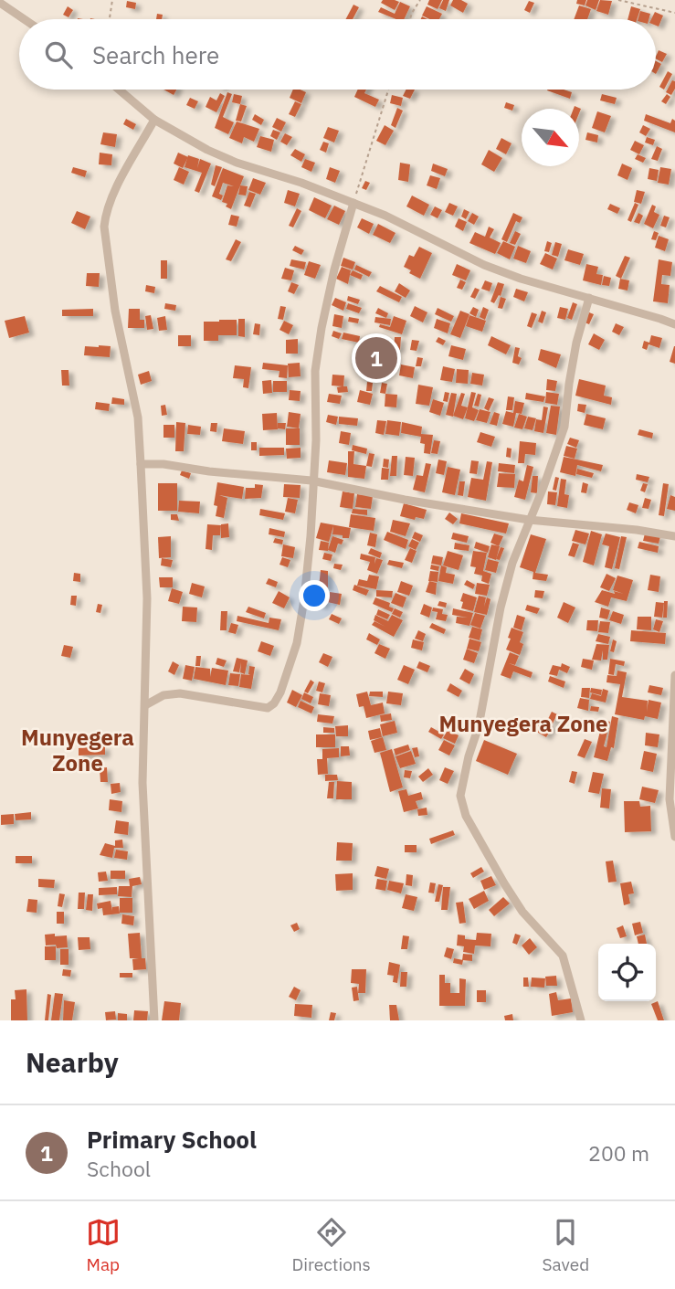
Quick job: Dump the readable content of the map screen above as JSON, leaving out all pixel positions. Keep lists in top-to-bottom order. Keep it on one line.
{"districts":["Munyegera Zone","Munyegera Zone"],"north":"bottom right","page":{"search":"Search here","pins":"1","heading":"Nearby","list":[{"mark":"1","name":"Primary School","note":"School","value":"200 m"}],"nav":["Map","Directions","Saved"]}}
